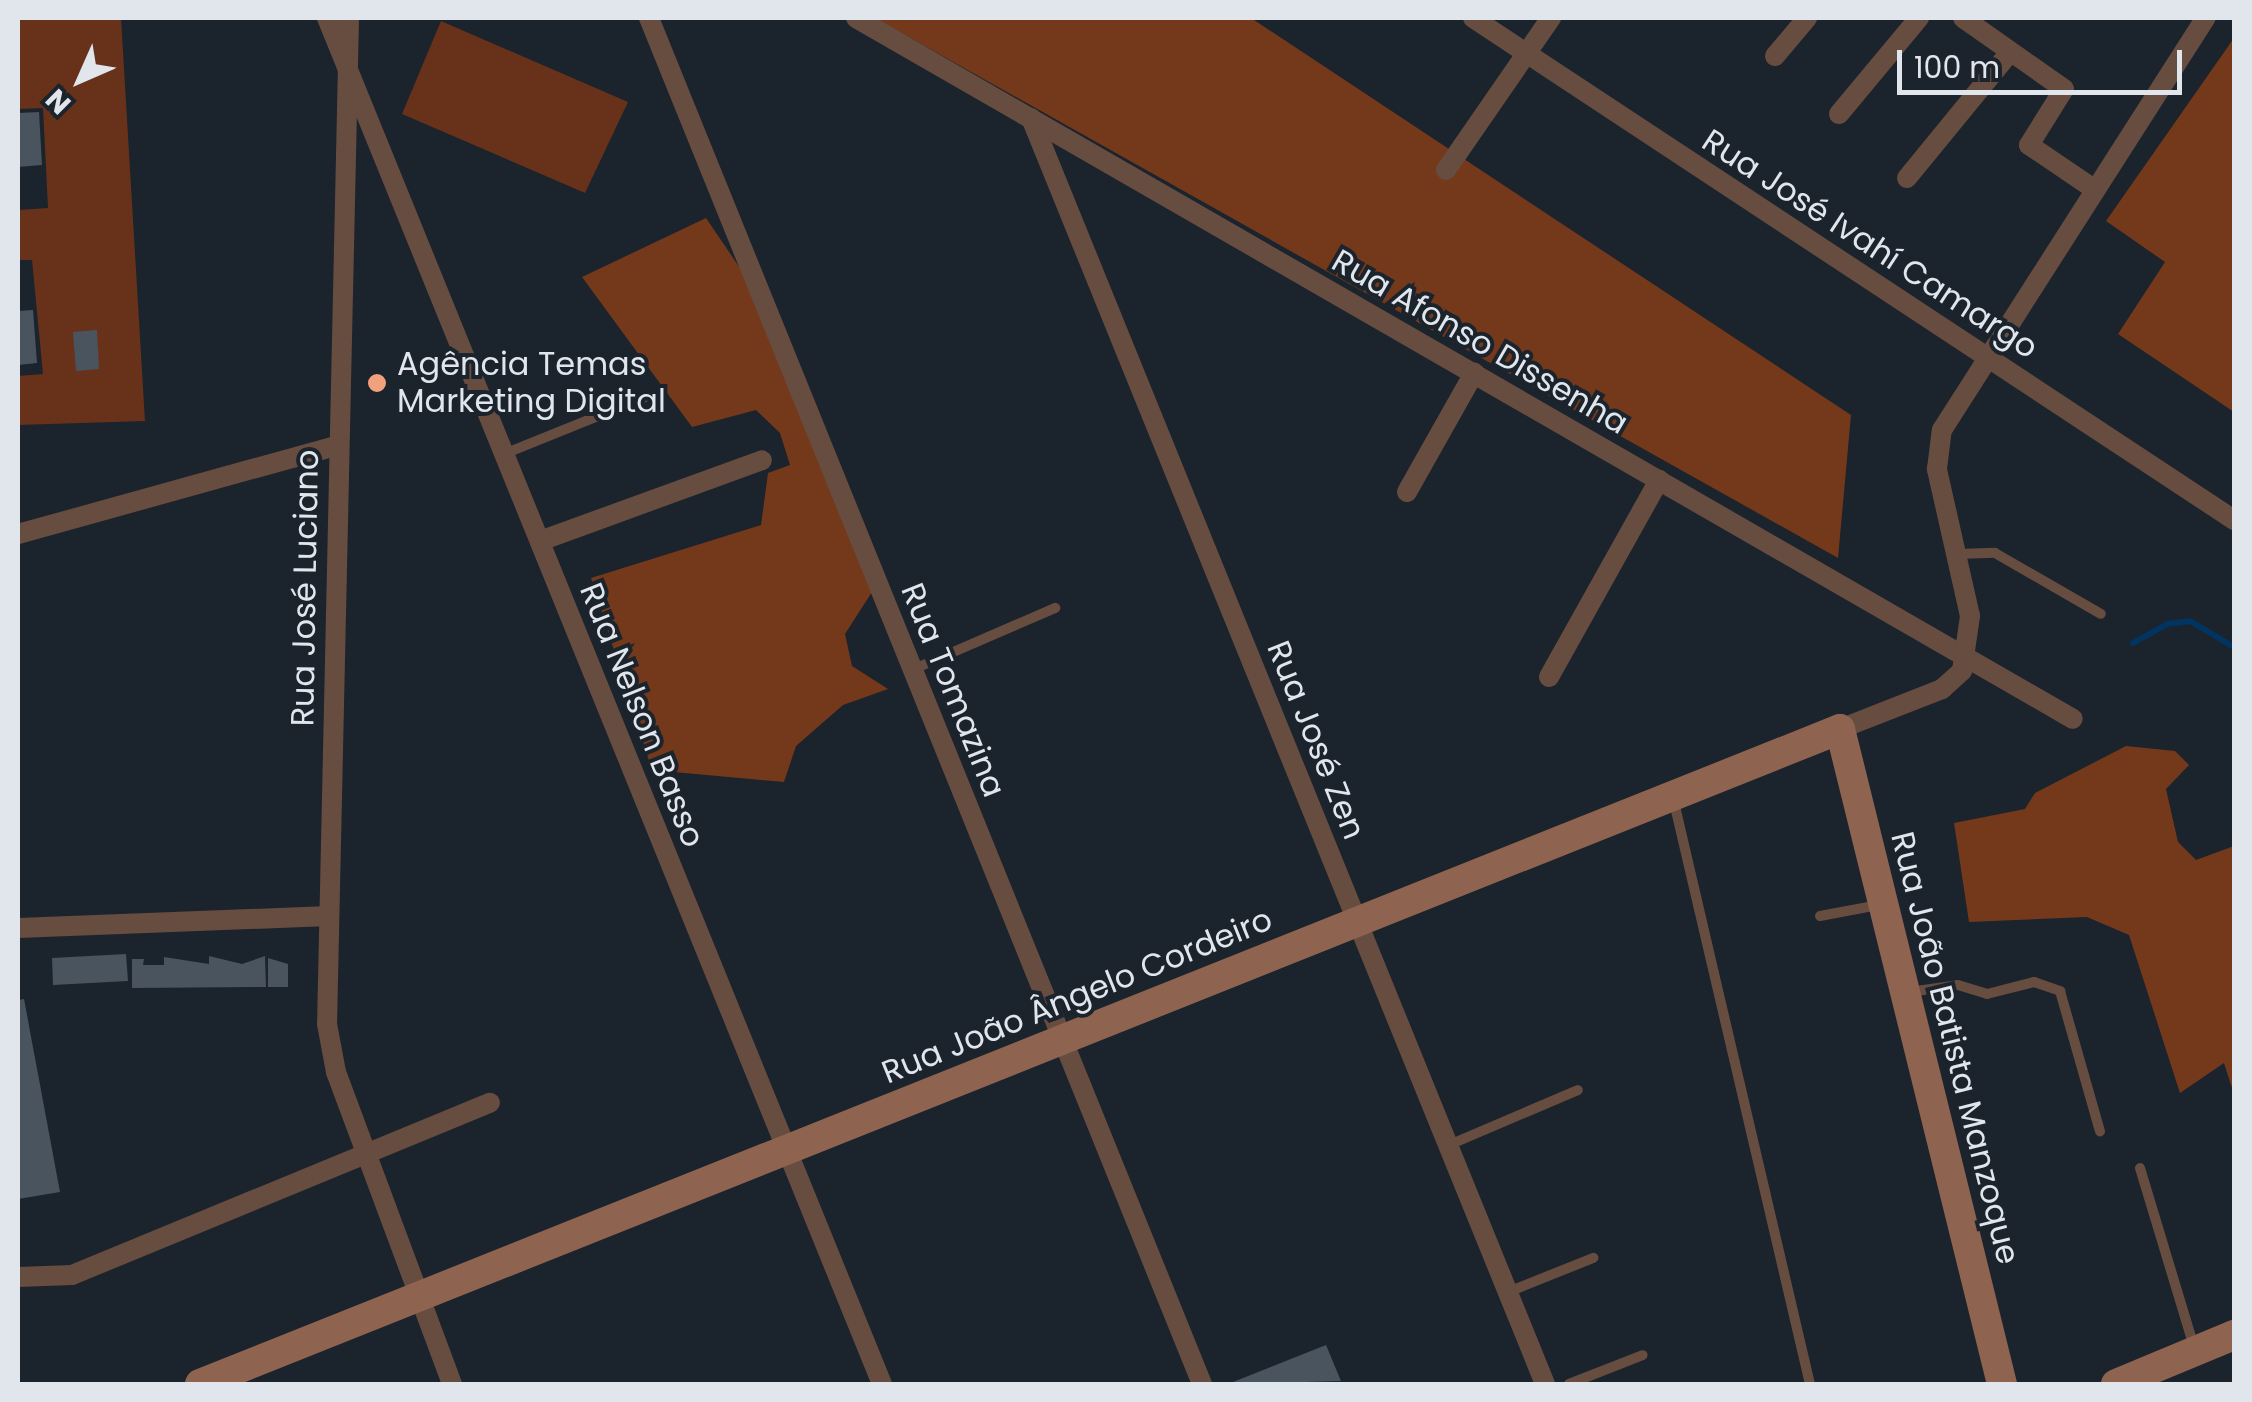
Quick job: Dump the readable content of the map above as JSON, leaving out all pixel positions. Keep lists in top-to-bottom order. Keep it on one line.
{"streets":{"street":["Rua José Ivahí Camargo","Rua Afonso Dissenha","Rua José Luciano","Rua Tomazina","Rua Nelson Basso","Rua José Zen","Rua João Ângelo Cordeiro","Rua João Batista Manzoque"]},"crossings":[["Rua Afonso Dissenha","Rua José Zen"],["Rua Afonso Dissenha","Rua João Ângelo Cordeiro"],["Rua José Luciano","Rua Nelson Basso"],["Rua José Luciano","Rua João Ângelo Cordeiro"],["Rua Tomazina","Rua João Ângelo Cordeiro"],["Rua Nelson Basso","Rua João Ângelo Cordeiro"],["Rua José Zen","Rua João Ângelo Cordeiro"],["Rua João Ângelo Cordeiro","Rua João Batista Manzoque"]],"places":["Agência Temas Marketing Digital"],"scale_bar":"100 m","north":"bottom left"}
